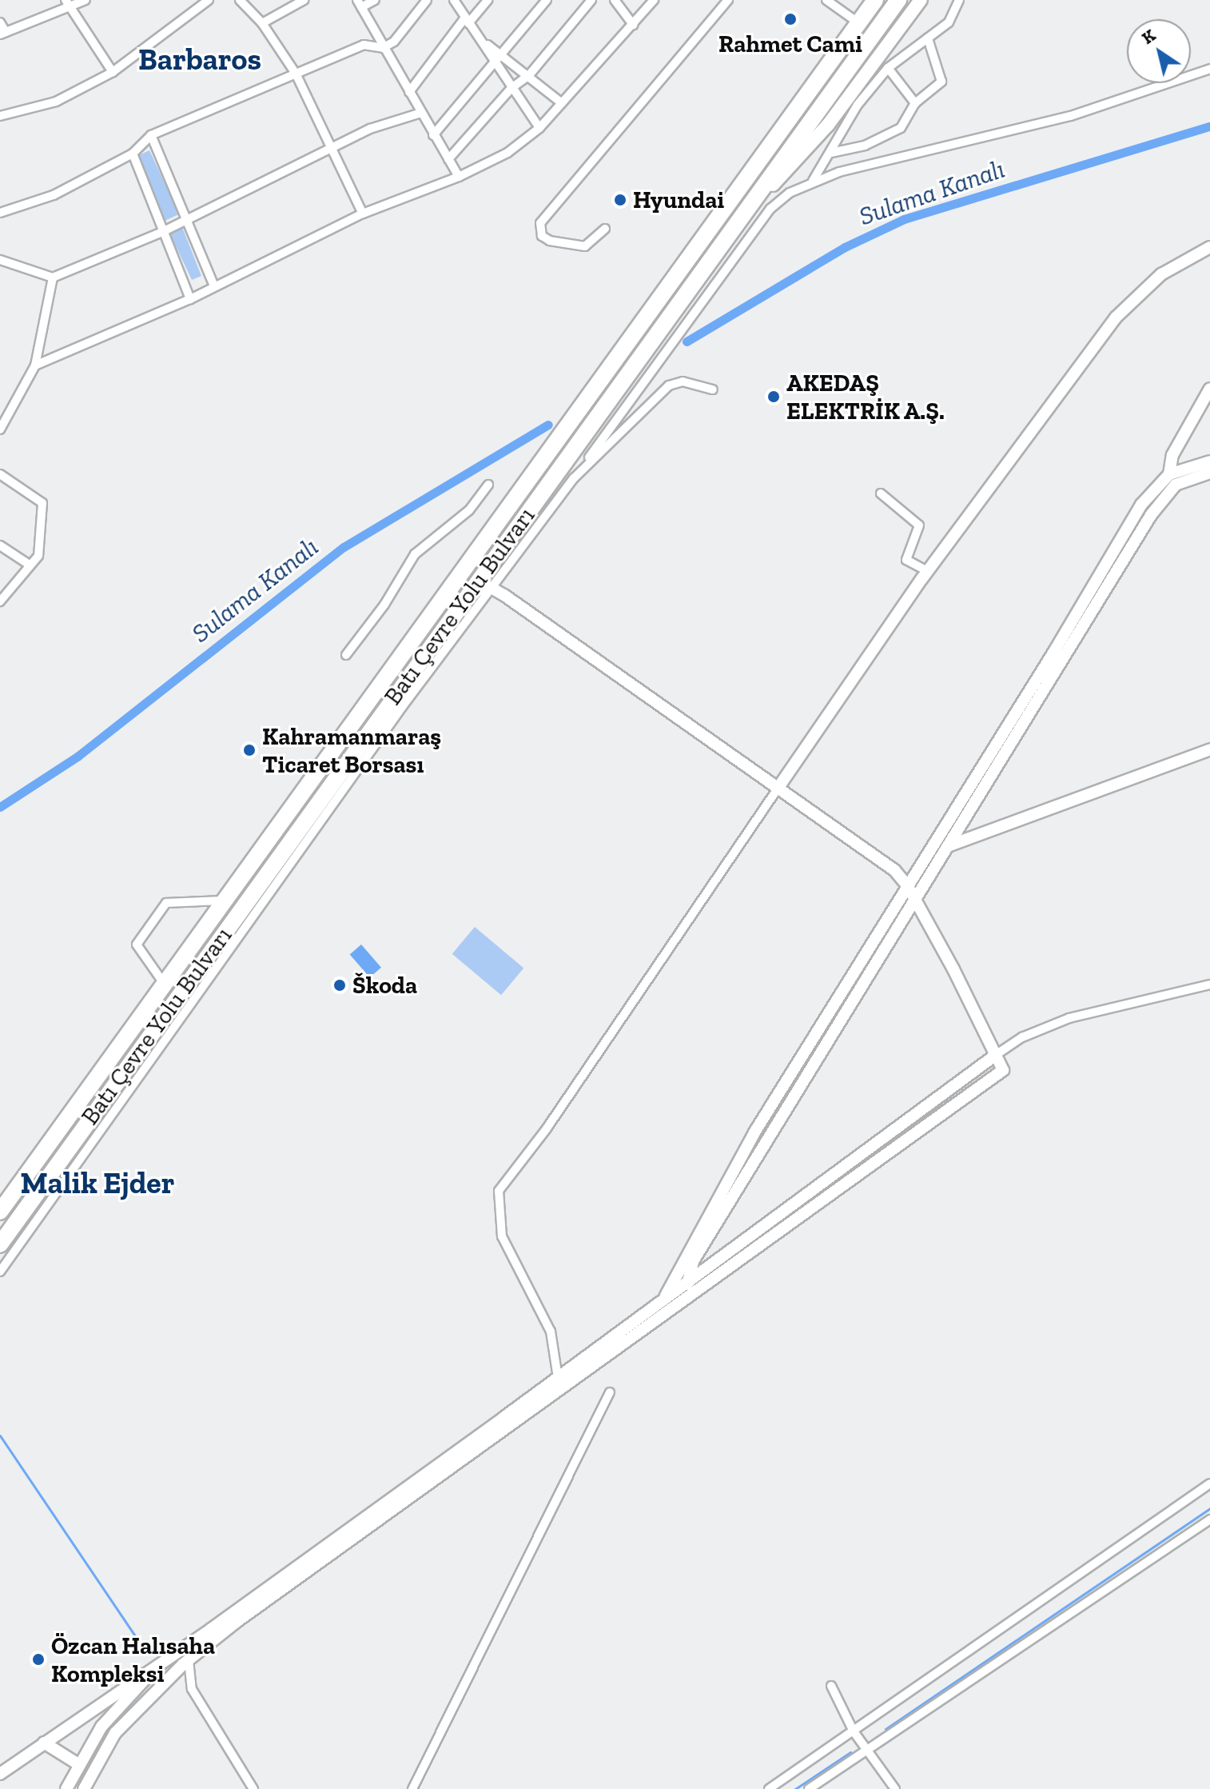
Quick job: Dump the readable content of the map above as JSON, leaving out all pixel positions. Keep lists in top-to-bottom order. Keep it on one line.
{"streets":{"highway":["Batı Çevre Yolu Bulvarı"]},"districts":["Barbaros","Malik Ejder"],"water":["Sulama Kanalı"],"places":["Rahmet Cami","Hyundai","AKEDAŞ ELEKTRİK A.Ş.","Kahramanmaraş Ticaret Borsası","Škoda","Özcan Halısaha Kompleksi"],"north":"top left"}
